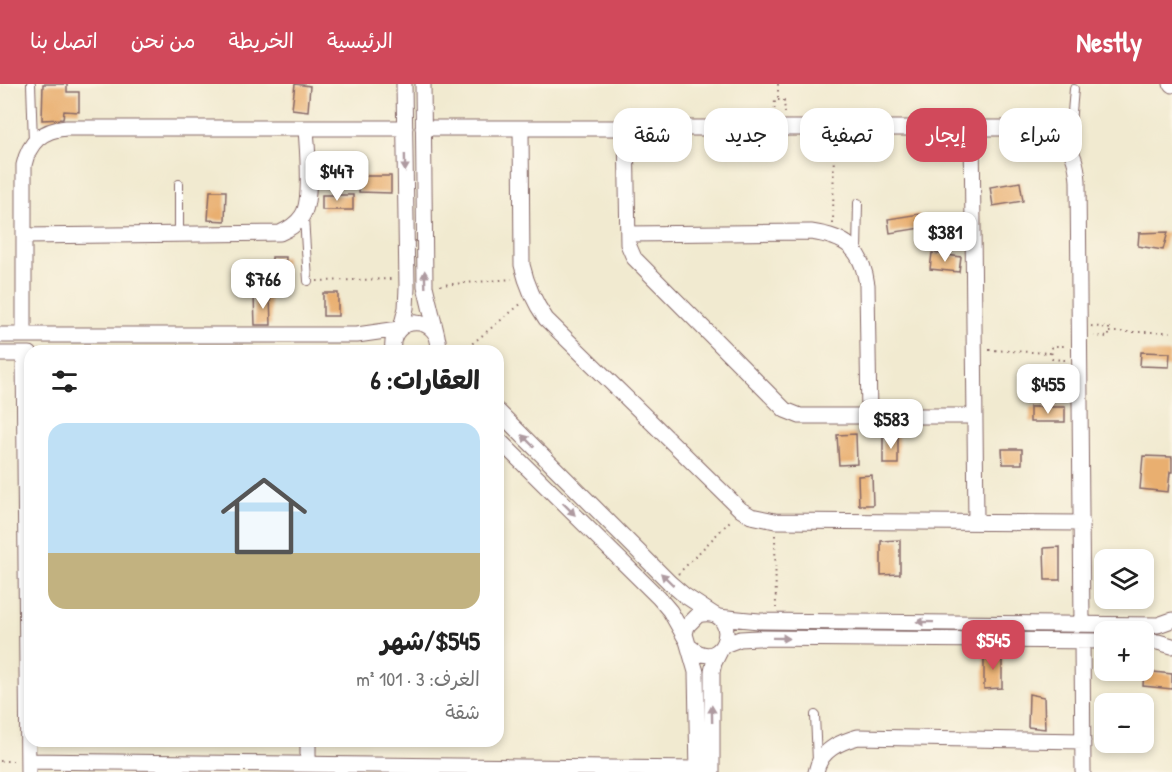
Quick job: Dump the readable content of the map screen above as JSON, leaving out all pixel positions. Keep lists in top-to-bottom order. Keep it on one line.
{"page":{"header":"Nestly","nav":["الرئيسية","الخريطة","من نحن","اتصل بنا"],"chip":["شراء","إيجار","تصفية","جديد","شقة"],"price":["$447","$381","$766","$455","$583","$545"],"heading":"العقارات: 6","list":[{"name":"$545/شهر","note":"الغرف: 3 · 101 m² · شقة"}],"map_buttons":["+","−"]}}
